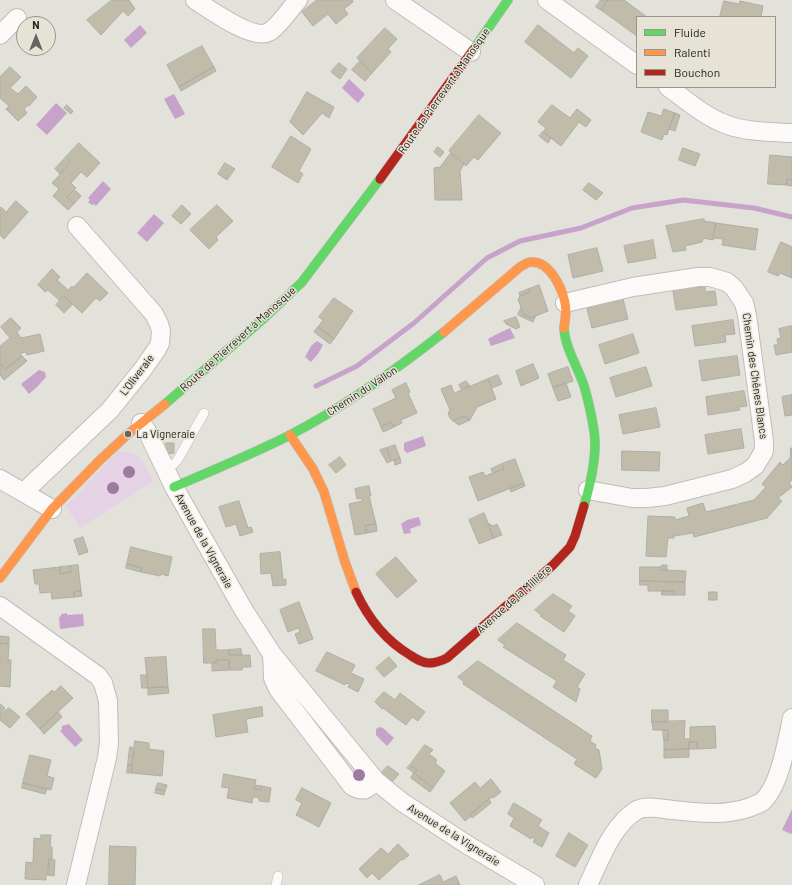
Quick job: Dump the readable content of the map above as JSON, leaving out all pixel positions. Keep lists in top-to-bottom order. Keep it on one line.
{"streets":{"street":["Route de Pierrevert à Manosque","L'Oliveraie","Chemin des Chênes Blancs","Chemin du Vallon","Avenue de la Vigneraie","Avenue de la Millière"]},"crossings":[["Route de Pierrevert à Manosque","Avenue de la Vigneraie"],["Chemin des Chênes Blancs","Avenue de la Millière"],["Chemin du Vallon","Avenue de la Vigneraie"],["Chemin du Vallon","Avenue de la Millière"]],"places":["La Vigneraie"],"legend":["Fluide","Ralenti","Bouchon"],"north":"top"}
